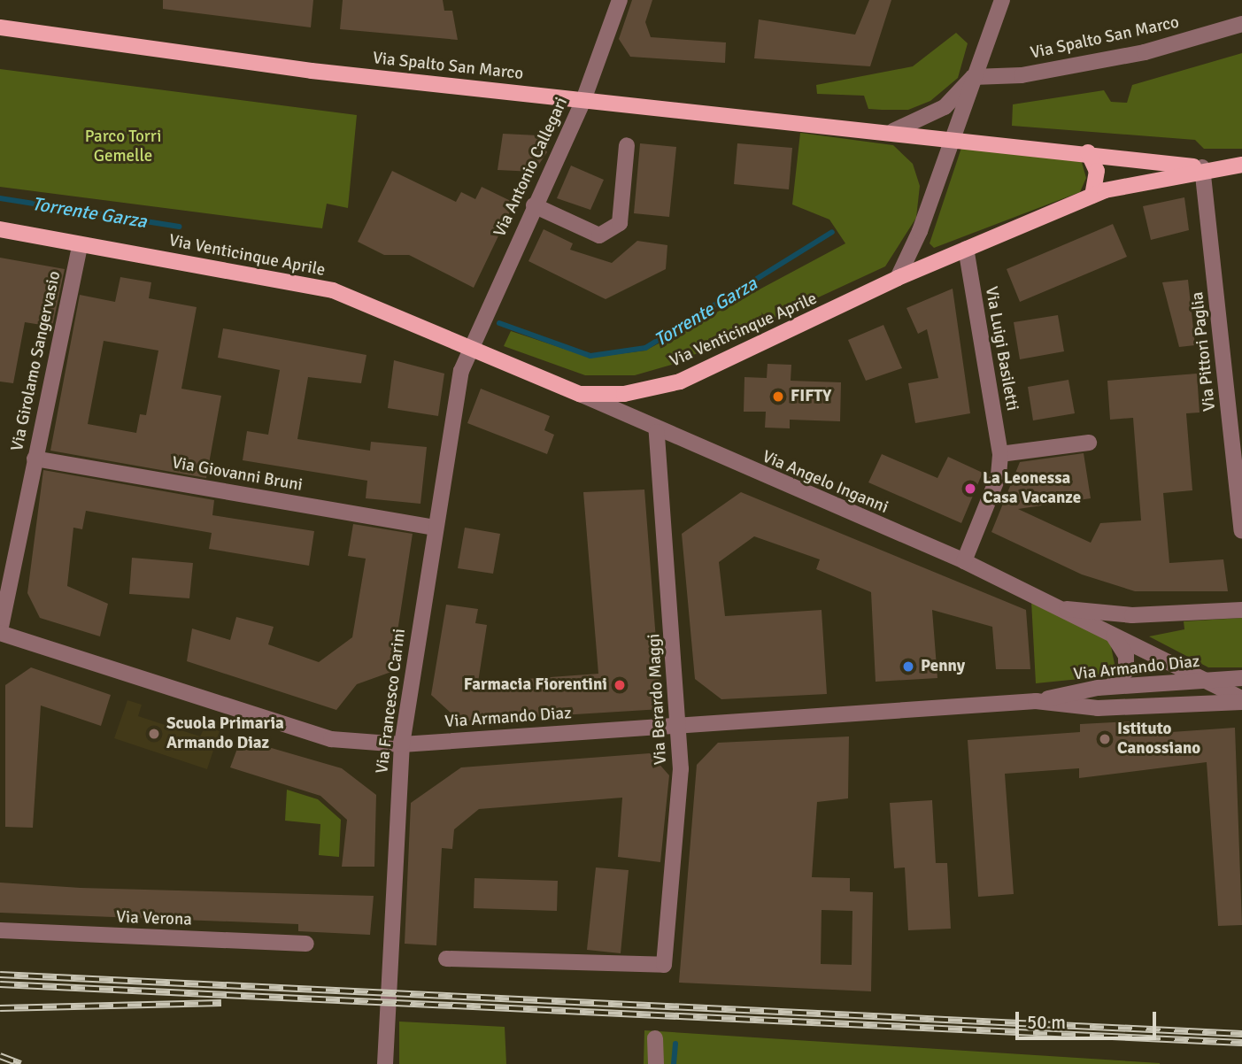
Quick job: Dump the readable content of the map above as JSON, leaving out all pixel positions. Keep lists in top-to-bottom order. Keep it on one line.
{"streets":{"main road":["Via Spalto San Marco","Via Venticinque Aprile"],"street":["Via Antonio Callegari","Via Luigi Basiletti","Via Pittori Paglia","Via Girolamo Sangervasio","Via Giovanni Bruni","Via Angelo Inganni","Via Armando Diaz","Via Berardo Maggi","Via Francesco Carini","Via Verona"]},"crossings":[["Via Spalto San Marco","Via Antonio Callegari"],["Via Spalto San Marco","Via Venticinque Aprile"],["Via Spalto San Marco","Via Pittori Paglia"],["Via Antonio Callegari","Via Venticinque Aprile"],["Via Antonio Callegari","Via Francesco Carini"],["Via Venticinque Aprile","Via Luigi Basiletti"],["Via Venticinque Aprile","Via Pittori Paglia"],["Via Venticinque Aprile","Via Girolamo Sangervasio"],["Via Venticinque Aprile","Via Angelo Inganni"],["Via Venticinque Aprile","Via Francesco Carini"],["Via Luigi Basiletti","Via Angelo Inganni"],["Via Girolamo Sangervasio","Via Giovanni Bruni"],["Via Girolamo Sangervasio","Via Armando Diaz"],["Via Giovanni Bruni","Via Francesco Carini"],["Via Angelo Inganni","Via Armando Diaz"],["Via Angelo Inganni","Via Berardo Maggi"],["Via Armando Diaz","Via Berardo Maggi"],["Via Armando Diaz","Via Francesco Carini"]],"water":["Torrente Garza"],"parks":["Parco Torri Gemelle"],"places":["FIFTY","La Leonessa Casa Vacanze","Penny","Farmacia Fiorentini","Scuola Primaria Armando Diaz","Istituto Canossiano"],"scale_bar":"50 m"}
